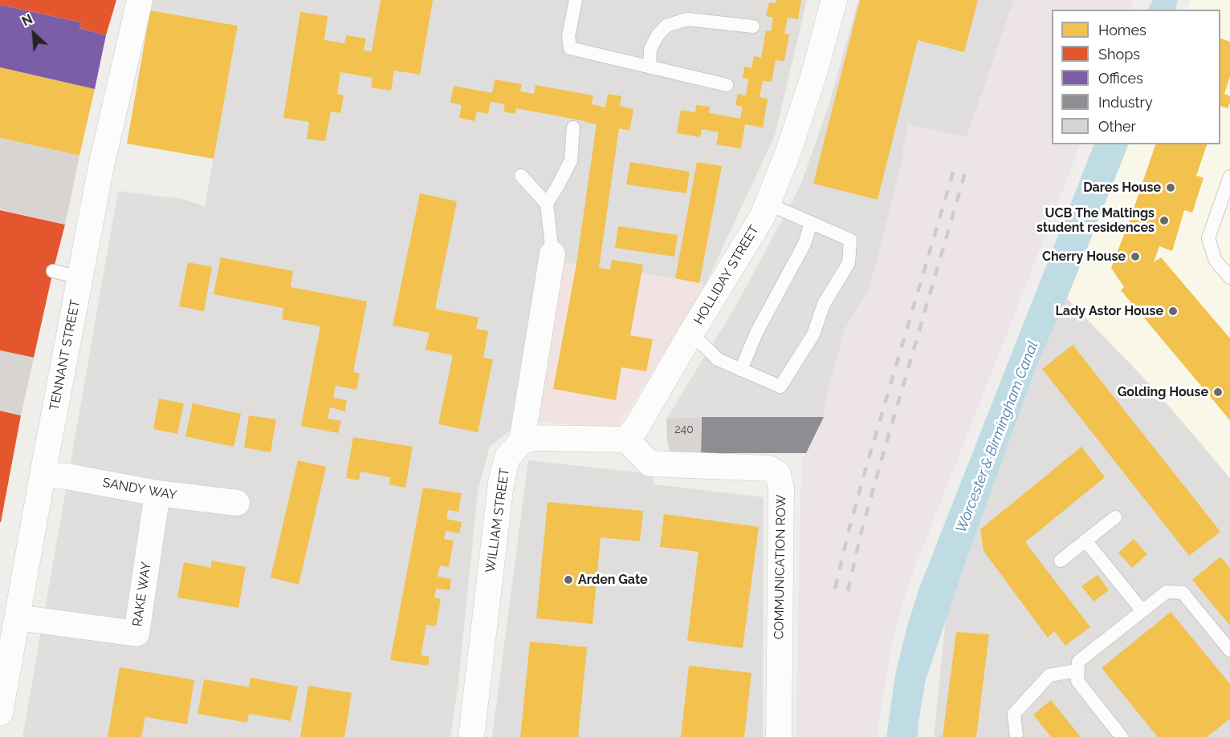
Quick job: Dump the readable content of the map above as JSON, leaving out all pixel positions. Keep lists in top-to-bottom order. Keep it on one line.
{"streets":{"street":["HOLLIDAY STREET","TENNANT STREET","SANDY WAY","WILLIAM STREET","COMMUNICATION ROW","RAKE WAY"]},"crossings":[["HOLLIDAY STREET","COMMUNICATION ROW"],["TENNANT STREET","SANDY WAY"],["TENNANT STREET","RAKE WAY"],["SANDY WAY","RAKE WAY"]],"water":["Worcester & Birmingham Canal"],"places":["Dares House","UCB The Maltings student residences","Cherry House","Lady Astor House","Golding House","Arden Gate"],"house_numbers":["240"],"legend":["Homes","Shops","Offices","Industry","Other"],"north":"top left"}
